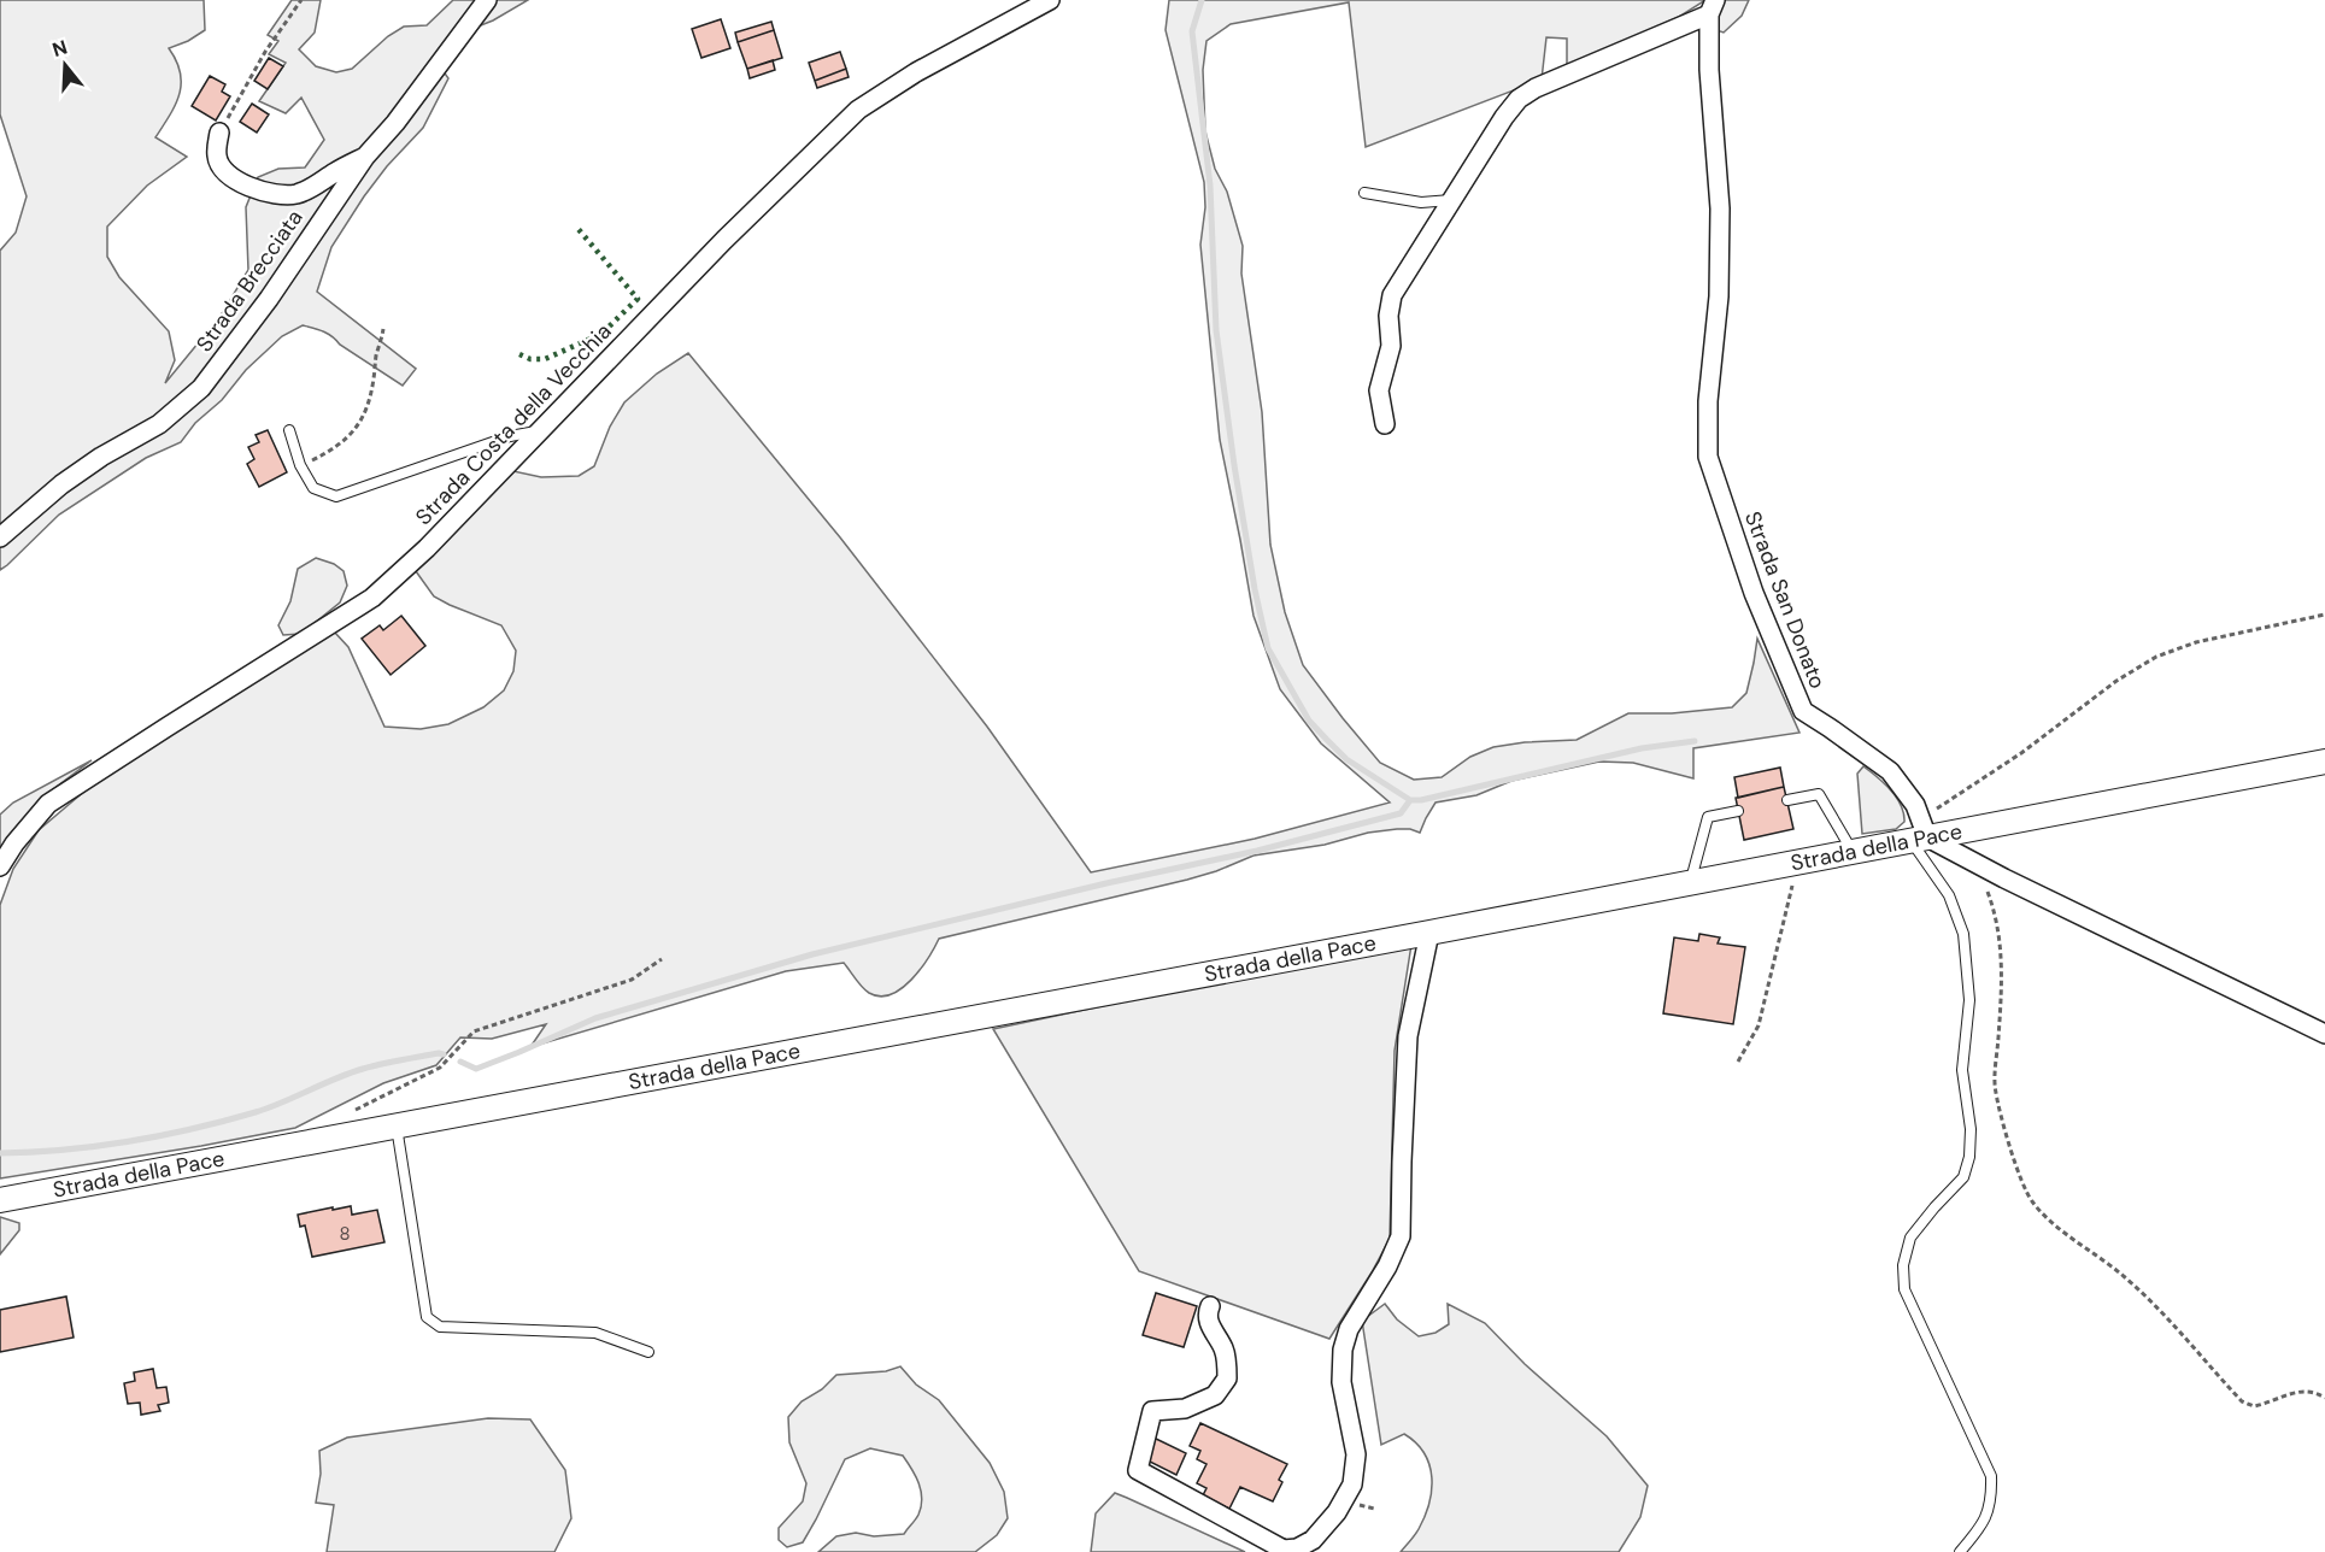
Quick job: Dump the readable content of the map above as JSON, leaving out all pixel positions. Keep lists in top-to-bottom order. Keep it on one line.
{"streets":{"street":["Strada Brecciata","Strada Costa della Vecchia","Strada San Donato","Strada della Pace"]},"crossings":[["Strada San Donato","Strada della Pace"]],"house_numbers":["8"],"north":"top"}
